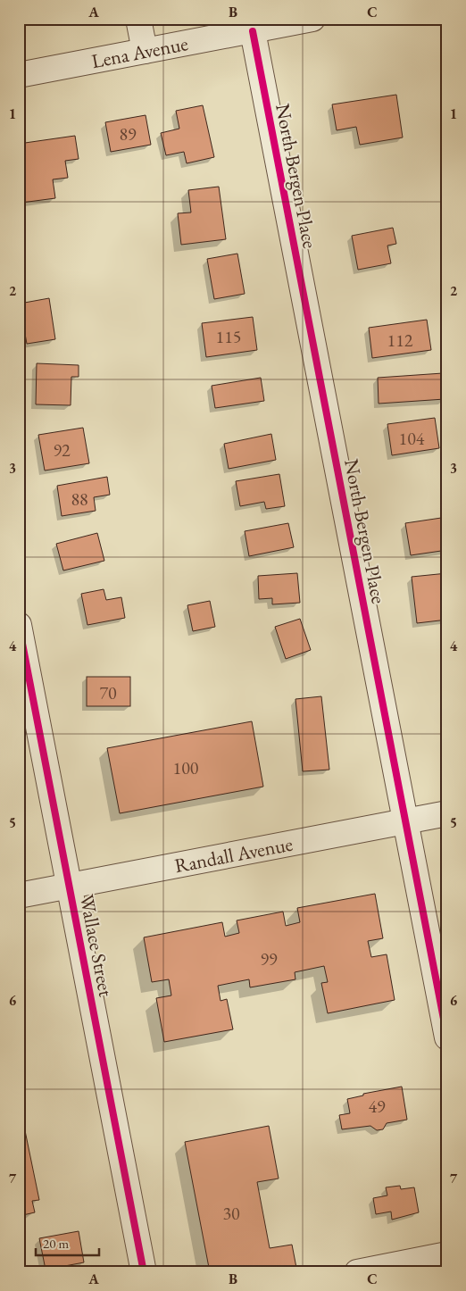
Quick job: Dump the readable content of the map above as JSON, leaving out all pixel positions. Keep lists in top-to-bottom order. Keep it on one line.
{"streets":{"street":["Lena Avenue","North Bergen Place","Randall Avenue","Wallace Street"]},"crossings":[["Lena Avenue","North Bergen Place"],["North Bergen Place","Randall Avenue"],["Randall Avenue","Wallace Street"]],"house_numbers":["89","115","112","104","92","88","70","100","99","49","30"],"scale_bar":"20 m","grid":{"columns":["A","B","C"],"rows":["1","2","3","4","5","6","7"]}}
